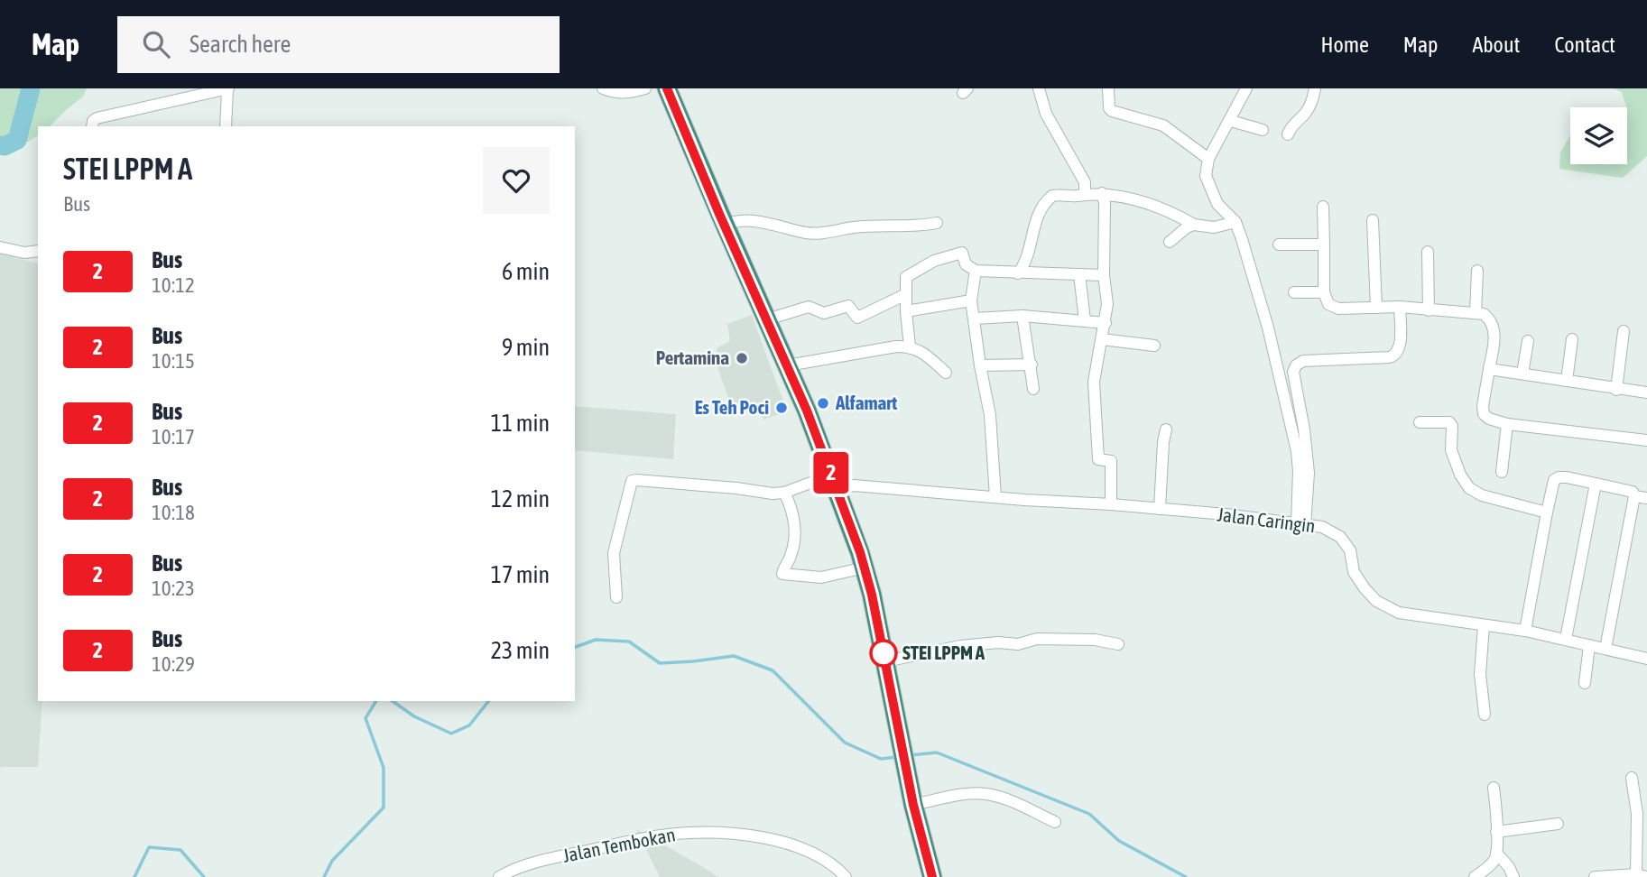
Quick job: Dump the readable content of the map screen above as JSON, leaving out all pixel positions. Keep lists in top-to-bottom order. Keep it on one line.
{"streets":{"street":["Jalan Caringin","Jalan Tembokan"]},"places":["Pertamina","Alfamart","Es Teh Poci","STEI LPPM A"],"lines":["bus line 2"],"page":{"header":"Map","search":"Search here","nav":["Home","Map","About","Contact"],"on_map":"2","heading":["STEI LPPM A","Bus"],"list":[{"mark":"2","name":"Bus","note":"10:12","value":"6 min"},{"mark":"2","name":"Bus","note":"10:15","value":"9 min"},{"mark":"2","name":"Bus","note":"10:17","value":"11 min"},{"mark":"2","name":"Bus","note":"10:18","value":"12 min"},{"mark":"2","name":"Bus","note":"10:23","value":"17 min"},{"mark":"2","name":"Bus","note":"10:29","value":"23 min"}]}}
